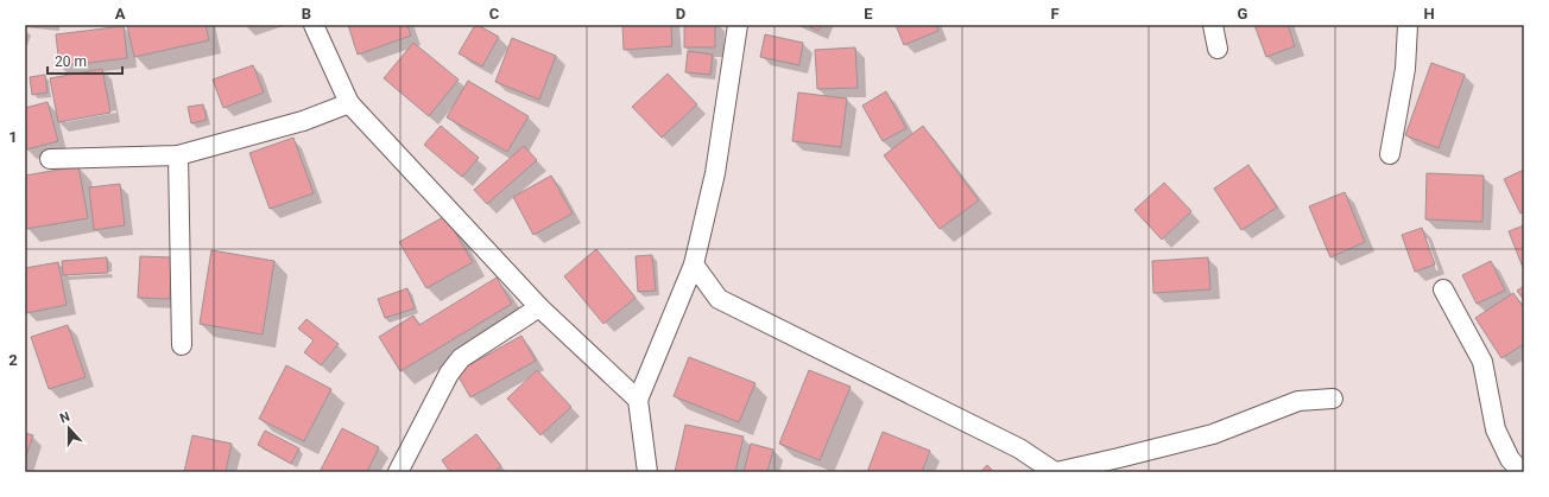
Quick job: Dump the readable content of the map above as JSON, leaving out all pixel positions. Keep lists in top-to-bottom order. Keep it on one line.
{"scale_bar":"20 m","north":"top","grid":{"columns":["A","B","C","D","E","F","G","H"],"rows":["1","2"]}}
